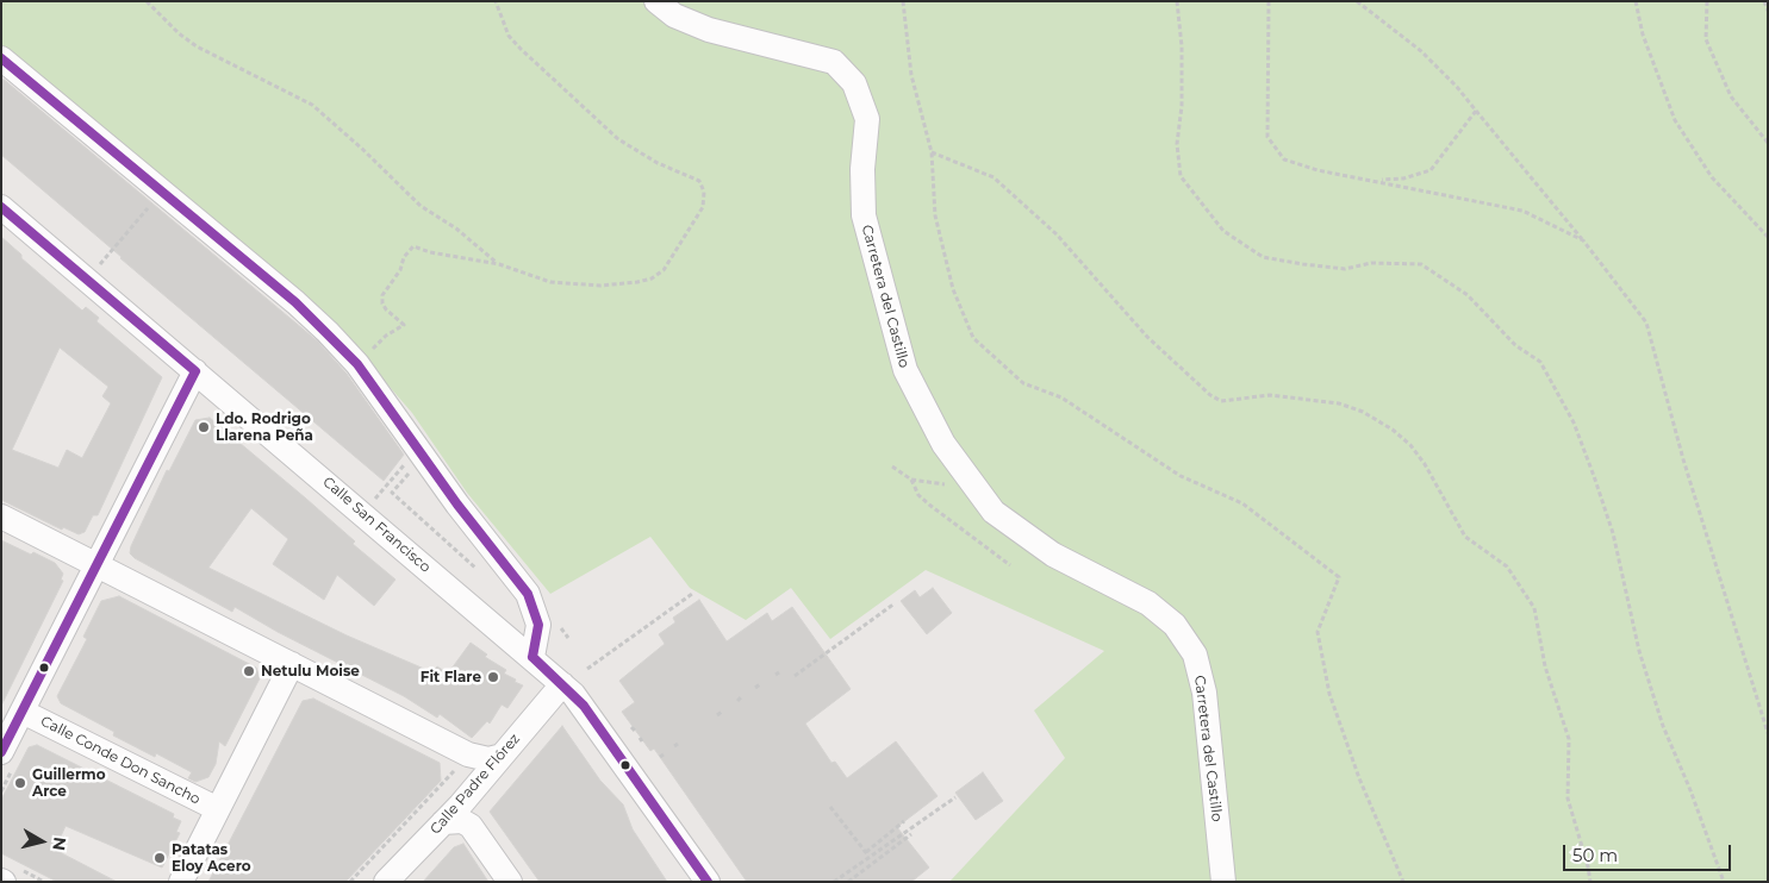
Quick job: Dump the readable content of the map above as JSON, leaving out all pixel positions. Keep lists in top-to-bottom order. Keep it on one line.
{"streets":{"street":["Carretera del Castillo","Calle San Francisco","Calle Conde Don Sancho","Calle Padre Flórez"]},"crossings":[["Calle San Francisco","Calle Padre Flórez"]],"places":["Ldo. Rodrigo Llarena Peña","Netulu Moise","Fit Flare","Guillermo Arce","Patatas Eloy Acero"],"scale_bar":"50 m","north":"right"}
